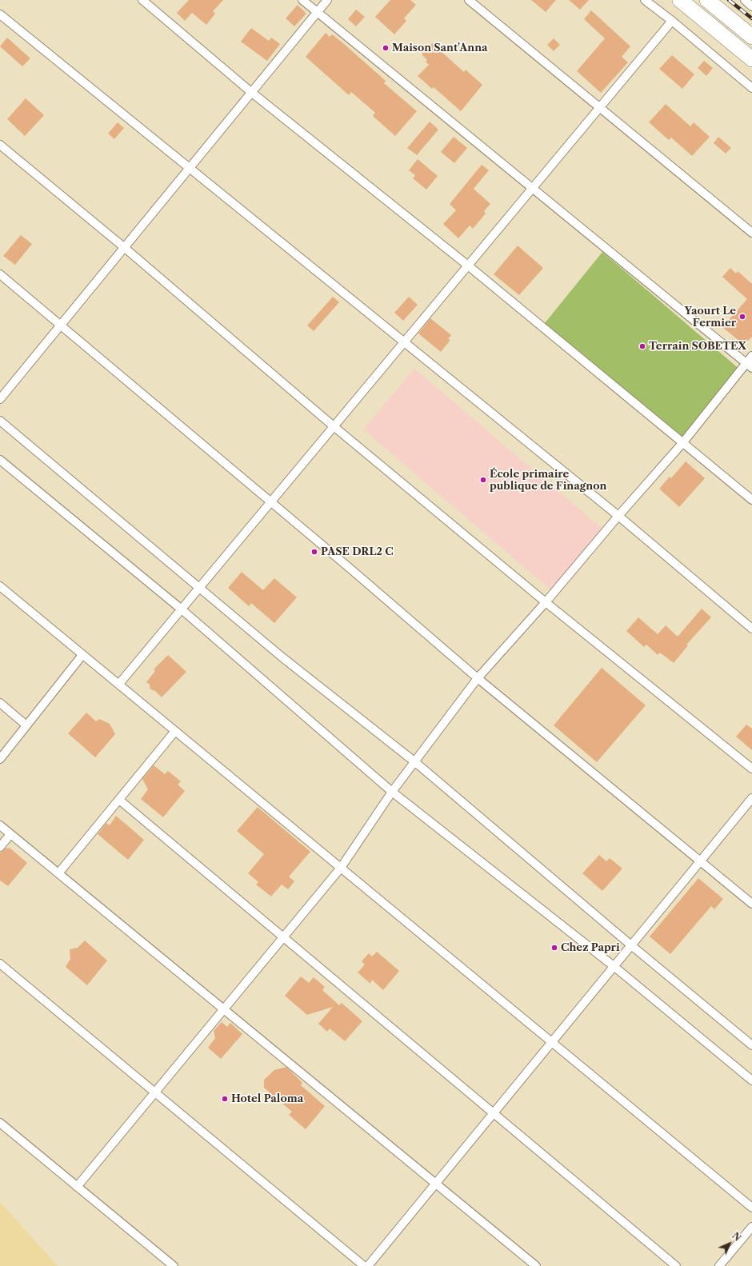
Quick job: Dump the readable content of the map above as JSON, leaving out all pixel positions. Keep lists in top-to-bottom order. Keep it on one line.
{"places":["Maison Sant'Anna","Yaourt Le Fermier","Terrain SOBETEX","École primaire publique de Finagnon","PASE DRL2 C","Chez Papri","Hotel Paloma"],"north":"top right"}
